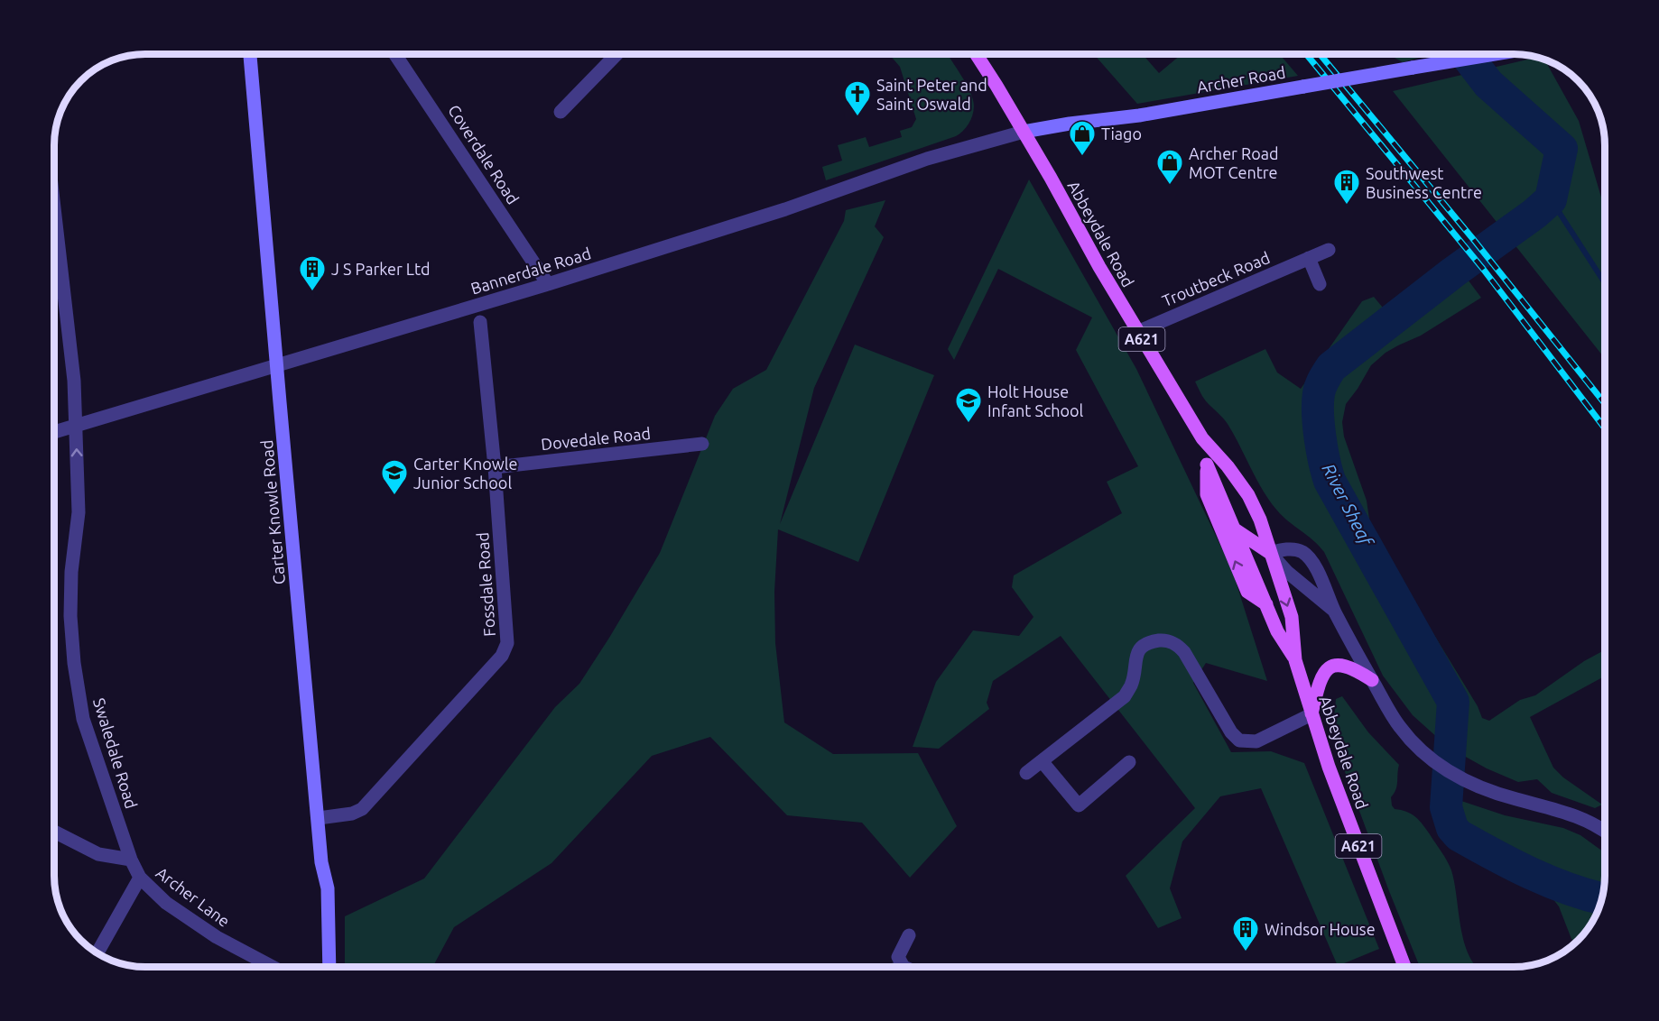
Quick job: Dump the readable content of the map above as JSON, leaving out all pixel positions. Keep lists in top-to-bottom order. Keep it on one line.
{"streets":{"main road":["Abbeydale Road","A621"],"street":["Archer Road","Coverdale Road","Bannerdale Road","Troutbeck Road","Dovedale Road","Carter Knowle Road","Fossdale Road","Swaledale Road","Archer Lane"]},"crossings":[["Archer Road","Abbeydale Road"],["Archer Road","Bannerdale Road"],["Coverdale Road","Bannerdale Road"],["Abbeydale Road","Bannerdale Road"],["Abbeydale Road","Troutbeck Road"],["Bannerdale Road","Carter Knowle Road"],["Bannerdale Road","Swaledale Road"],["Dovedale Road","Fossdale Road"],["Carter Knowle Road","Fossdale Road"],["Swaledale Road","Archer Lane"]],"one_way":["Swaledale Road"],"water":["River Sheaf"],"places":{"church":["Saint Peter and Saint Oswald"],"shop":["Tiago","Archer Road MOT Centre"],"building":["Southwest Business Centre","J S Parker Ltd","Windsor House"],"school or university":["Holt House Infant School","Carter Knowle Junior School"]}}
